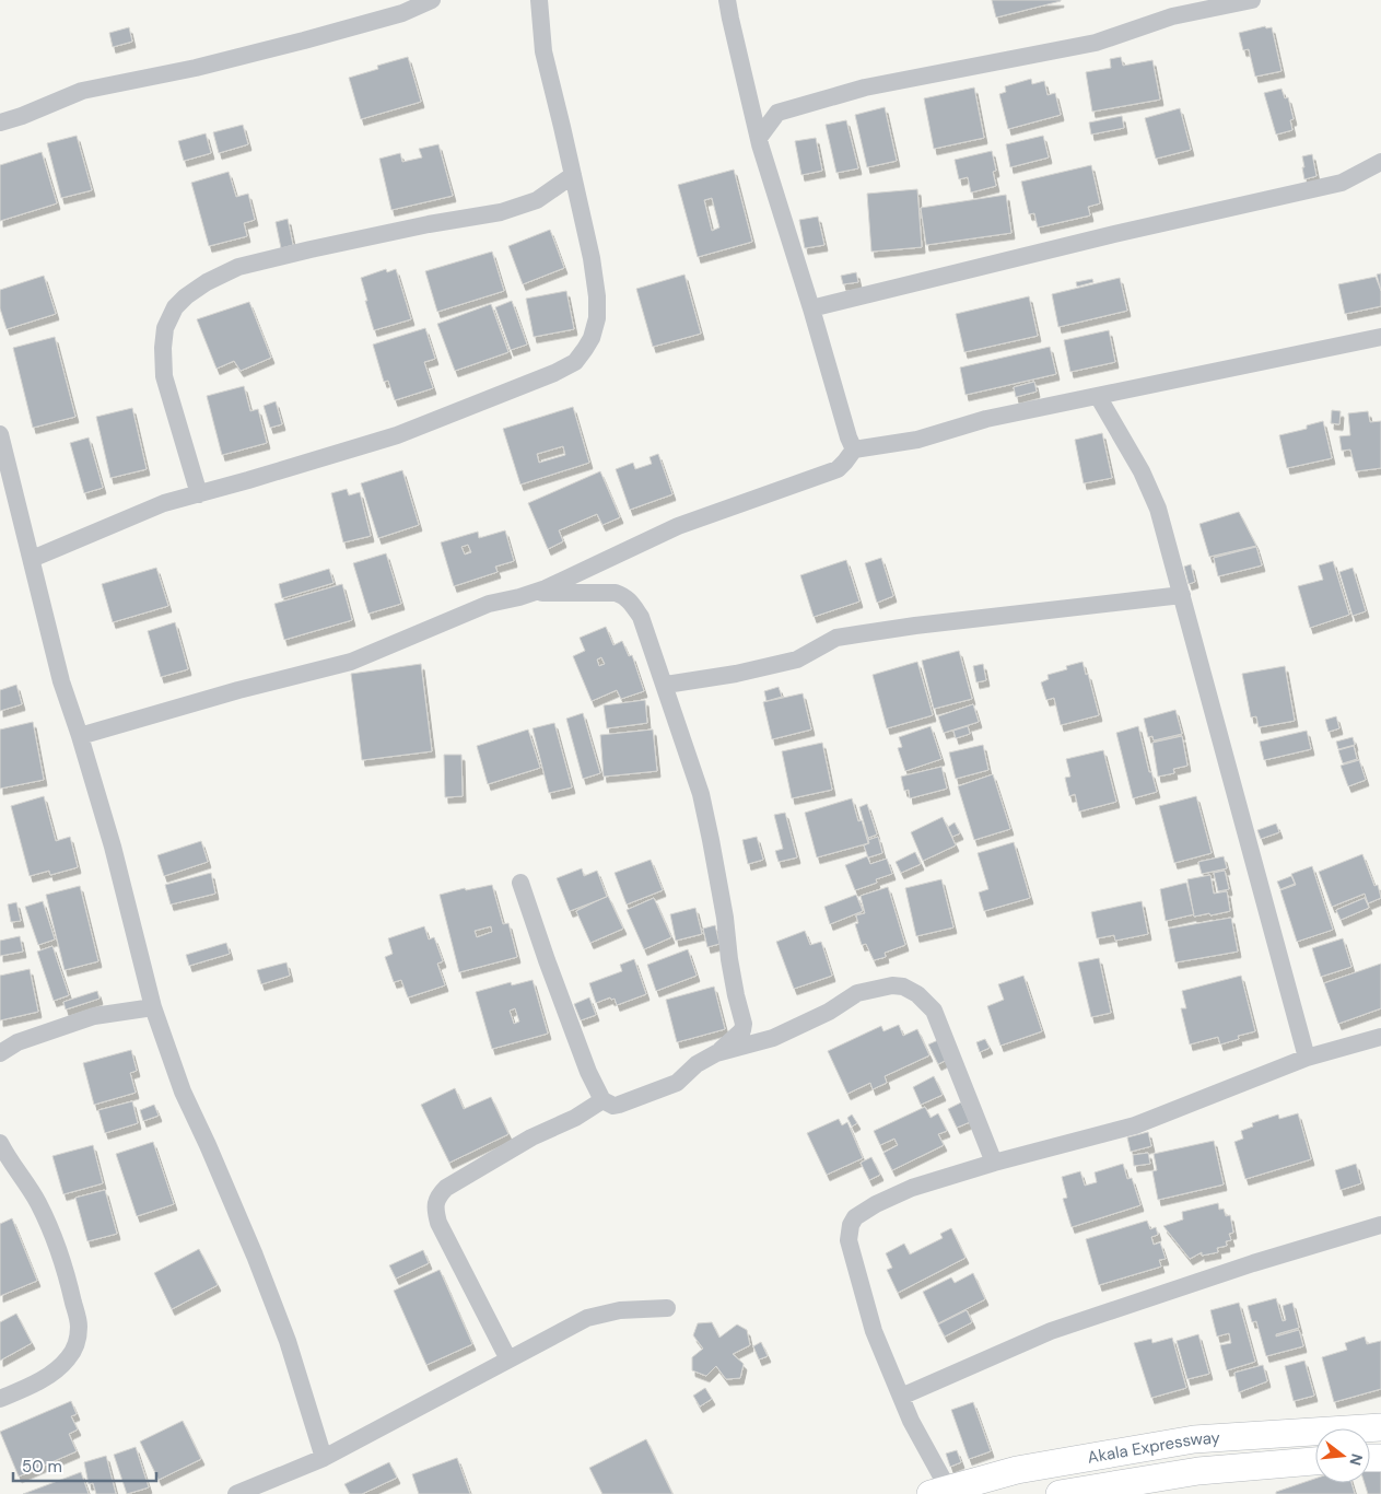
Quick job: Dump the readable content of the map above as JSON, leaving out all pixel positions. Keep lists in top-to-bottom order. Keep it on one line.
{"streets":{"main road":["Akala Expressway"]},"scale_bar":"50 m","north":"right"}
